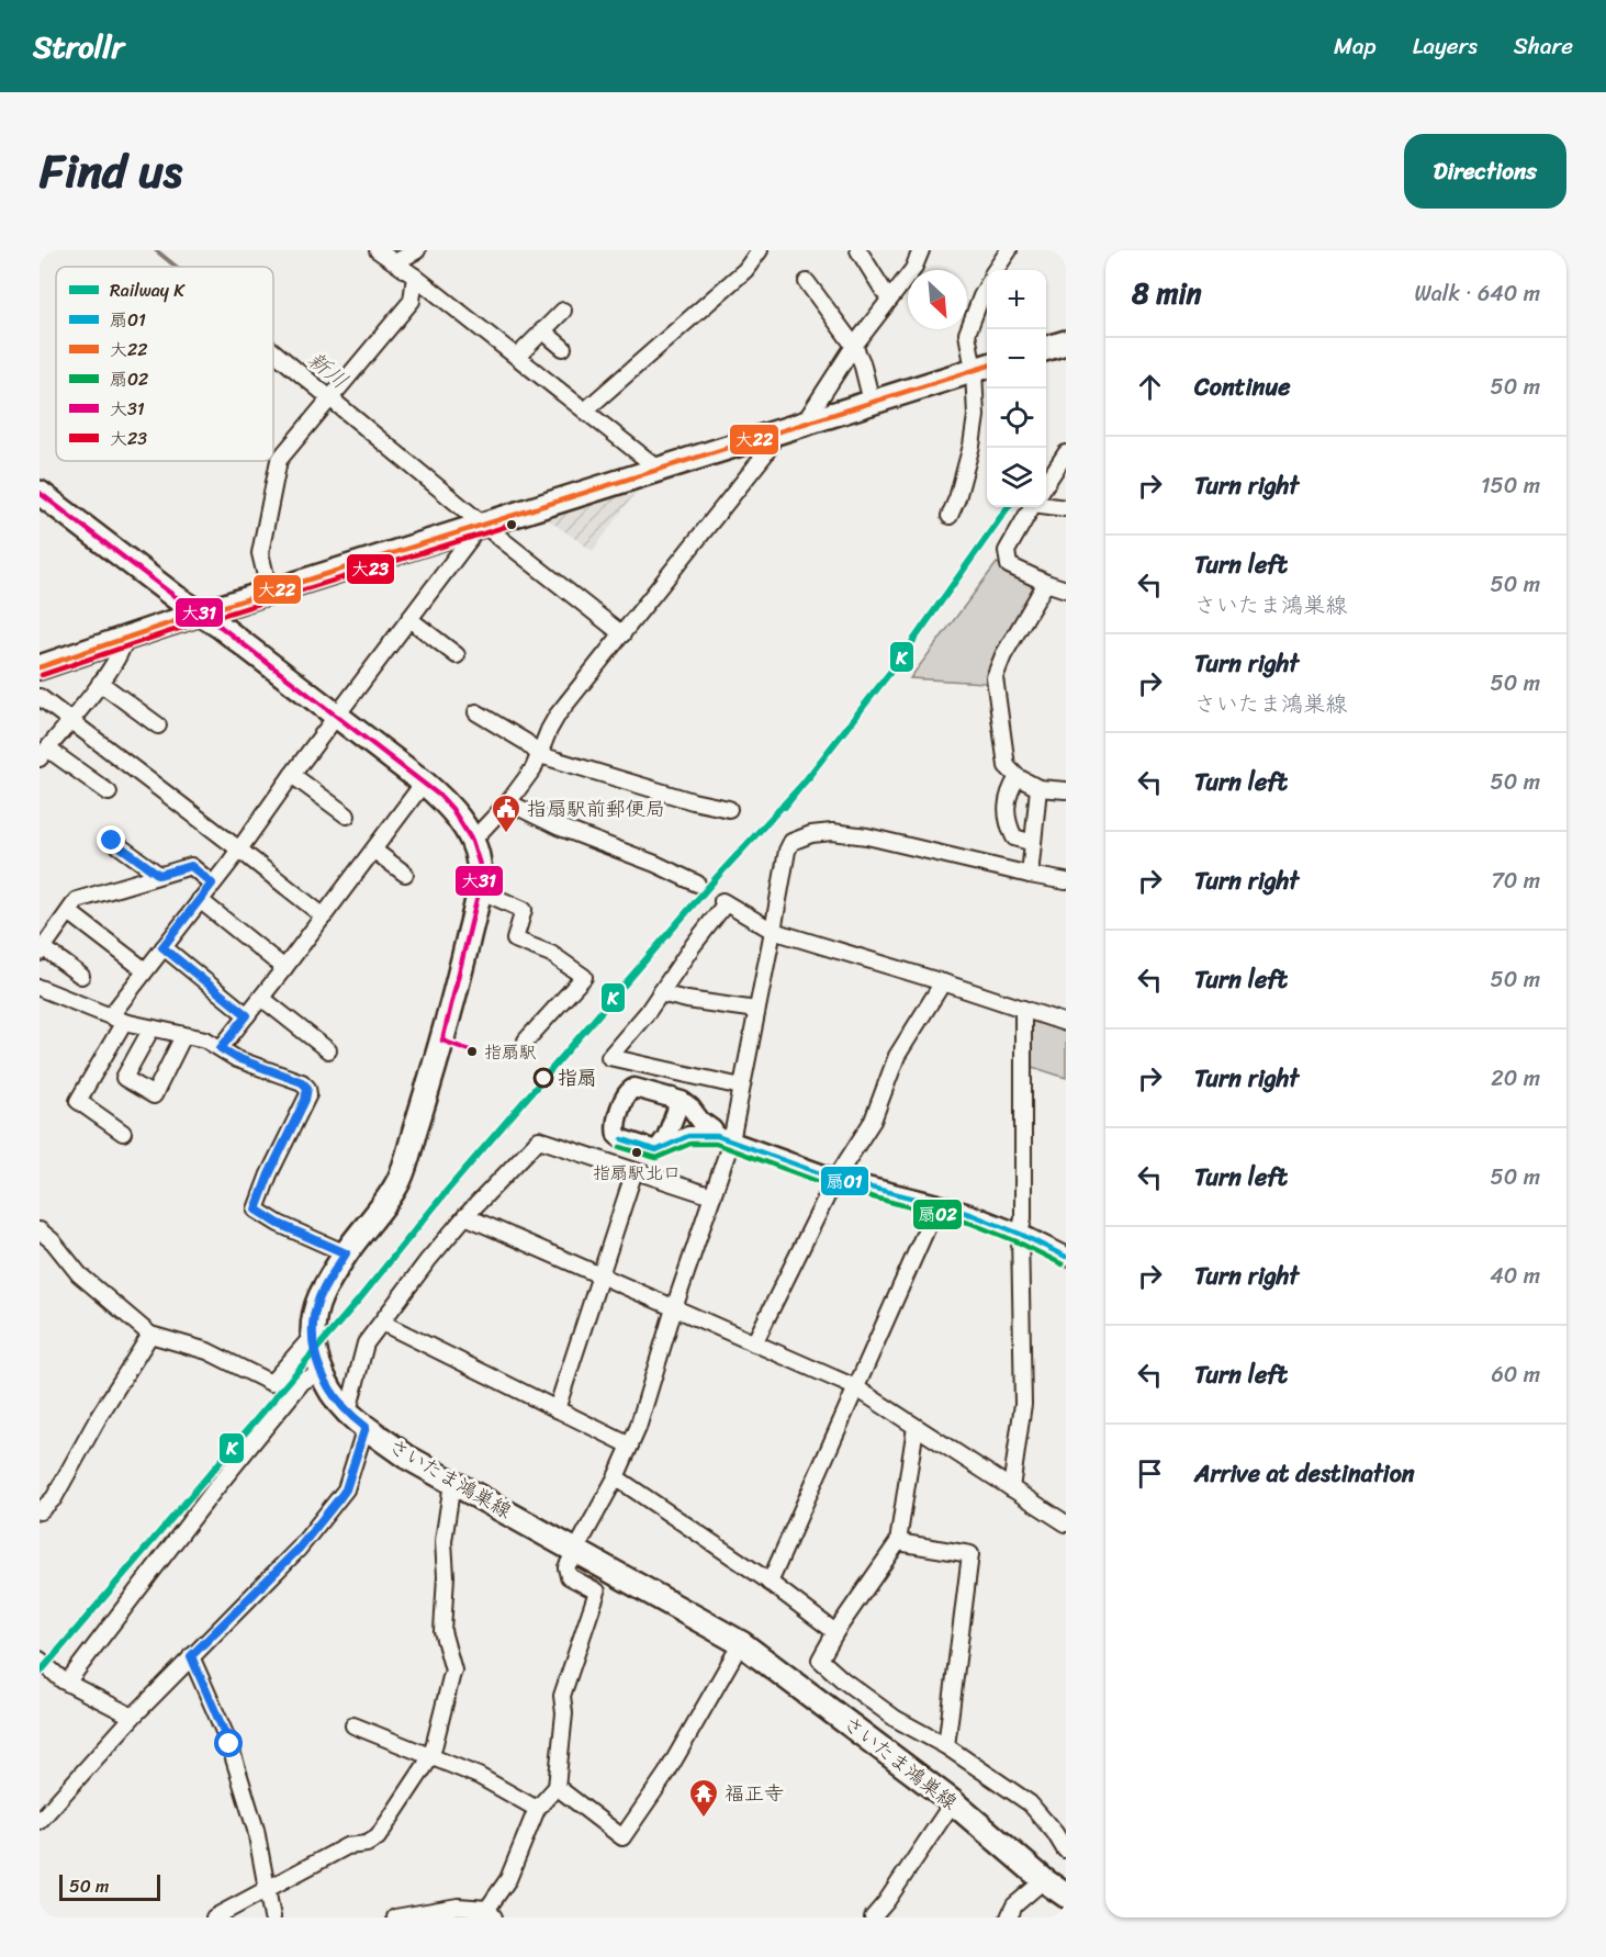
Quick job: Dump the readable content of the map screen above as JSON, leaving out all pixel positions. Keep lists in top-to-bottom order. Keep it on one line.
{"streets":{"main road":["さいたま鴻巣線"]},"water":["新川"],"places":{"public building":["指扇駅前郵便局"],"other":["指扇駅","指扇","指扇駅北口"],"temple":["福正寺"]},"lines":["transit line 大22","transit line 大31","rail line K","transit line 大23","transit line 扇01","transit line 扇02"],"legend":["Railway K","扇01","大22","扇02","大31","大23"],"scale_bar":"50 m","north":"bottom right","page":{"header":"Strollr","nav":["Map","Layers","Share"],"title":"Find us","buttons":"Directions","heading":["8 min","Walk · 640 m"],"map_buttons":["+","−"],"list":[["Continue","50 m"],["Turn right","150 m"],["Turn left","さいたま鴻巣線","50 m"],["Turn right","さいたま鴻巣線","50 m"],["Turn left","50 m"],["Turn right","70 m"],["Turn left","50 m"],["Turn right","20 m"],["Turn left","50 m"],["Turn right","40 m"],["Turn left","60 m"],"Arrive at destination"],"scale":"50 m"}}
